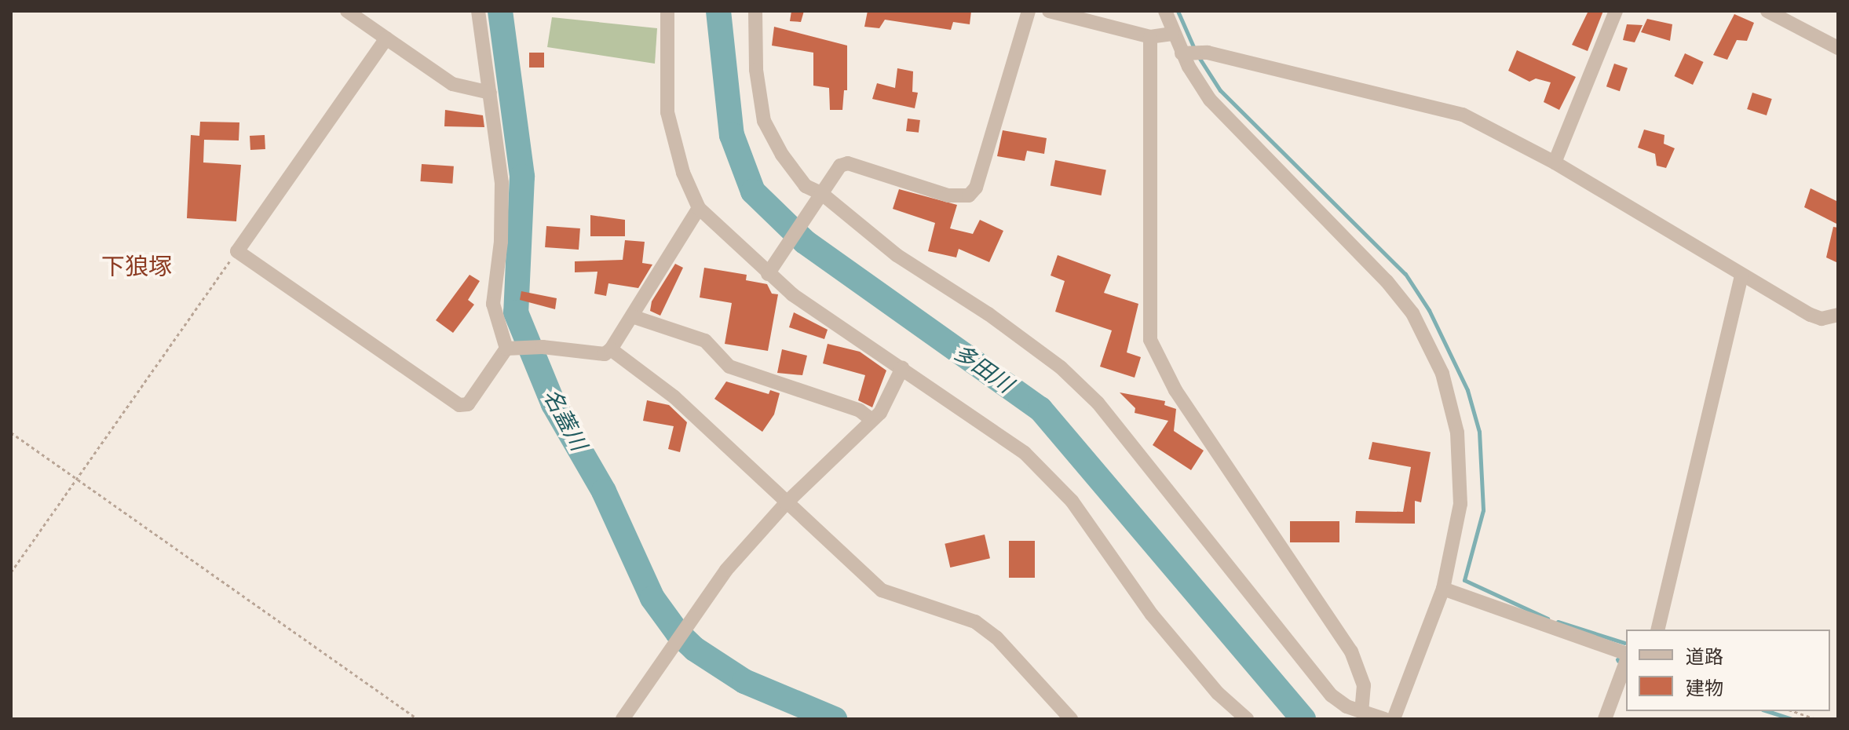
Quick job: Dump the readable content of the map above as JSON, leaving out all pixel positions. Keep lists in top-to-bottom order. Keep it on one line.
{"districts":["下狼塚"],"water":["多田川","名蓋川"],"legend":["道路","建物"]}
